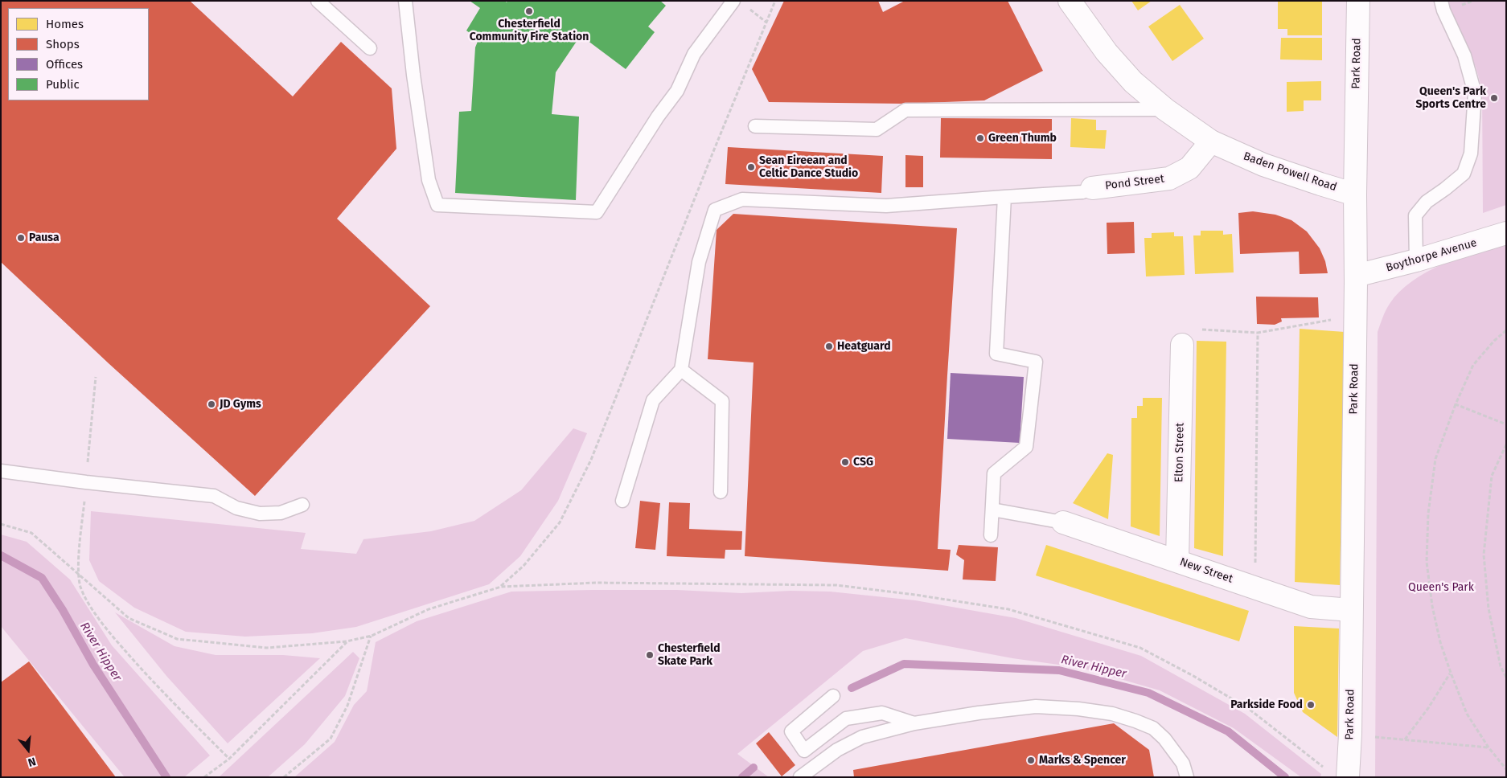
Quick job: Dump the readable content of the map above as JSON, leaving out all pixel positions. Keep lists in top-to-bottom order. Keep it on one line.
{"streets":{"street":["Park Road","Baden Powell Road","Pond Street","Boythorpe Avenue","Elton Street","New Street"]},"crossings":[["Park Road","Baden Powell Road"],["Park Road","Boythorpe Avenue"],["Park Road","New Street"],["Baden Powell Road","Pond Street"],["Elton Street","New Street"]],"water":["River Hipper"],"parks":["Queen's Park"],"places":["Chesterfield Community Fire Station","Queen's Park Sports Centre","Green Thumb","Sean Eireean and Celtic Dance Studio","Pausa","Heatguard","JD Gyms","CSG","Chesterfield Skate Park","Parkside Food","Marks & Spencer"],"legend":["Homes","Shops","Offices","Public"],"north":"bottom"}
